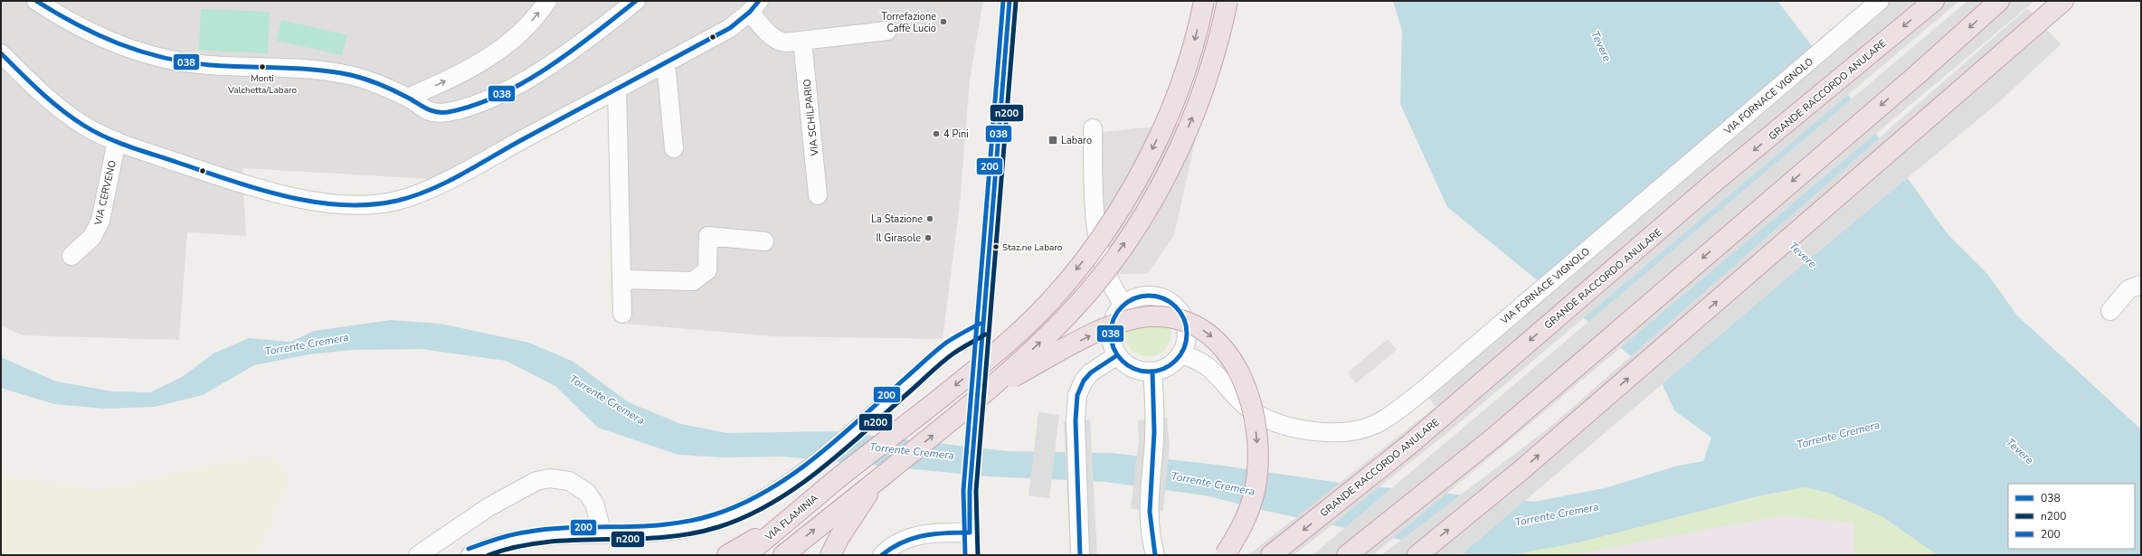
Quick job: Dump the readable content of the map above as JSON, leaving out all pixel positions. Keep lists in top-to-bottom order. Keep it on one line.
{"streets":{"highway":["GRANDE RACCORDO ANULARE","VIA FLAMINIA"],"street":["VIA FORNACE VIGNOLO","VIA SCHILPARIO","VIA CERVENO"]},"water":["Tevere","Torrente Cremera"],"places":{"other":["Torrefazione Caffè Lucio","Monti Valchetta/Labaro","4 Pini","La Stazione","Il Girasole","Staz.ne Labaro"],"transit":["Labaro"]},"lines":["transit line 038","transit line 200","transit line n200"],"legend":["038","n200","200"]}
